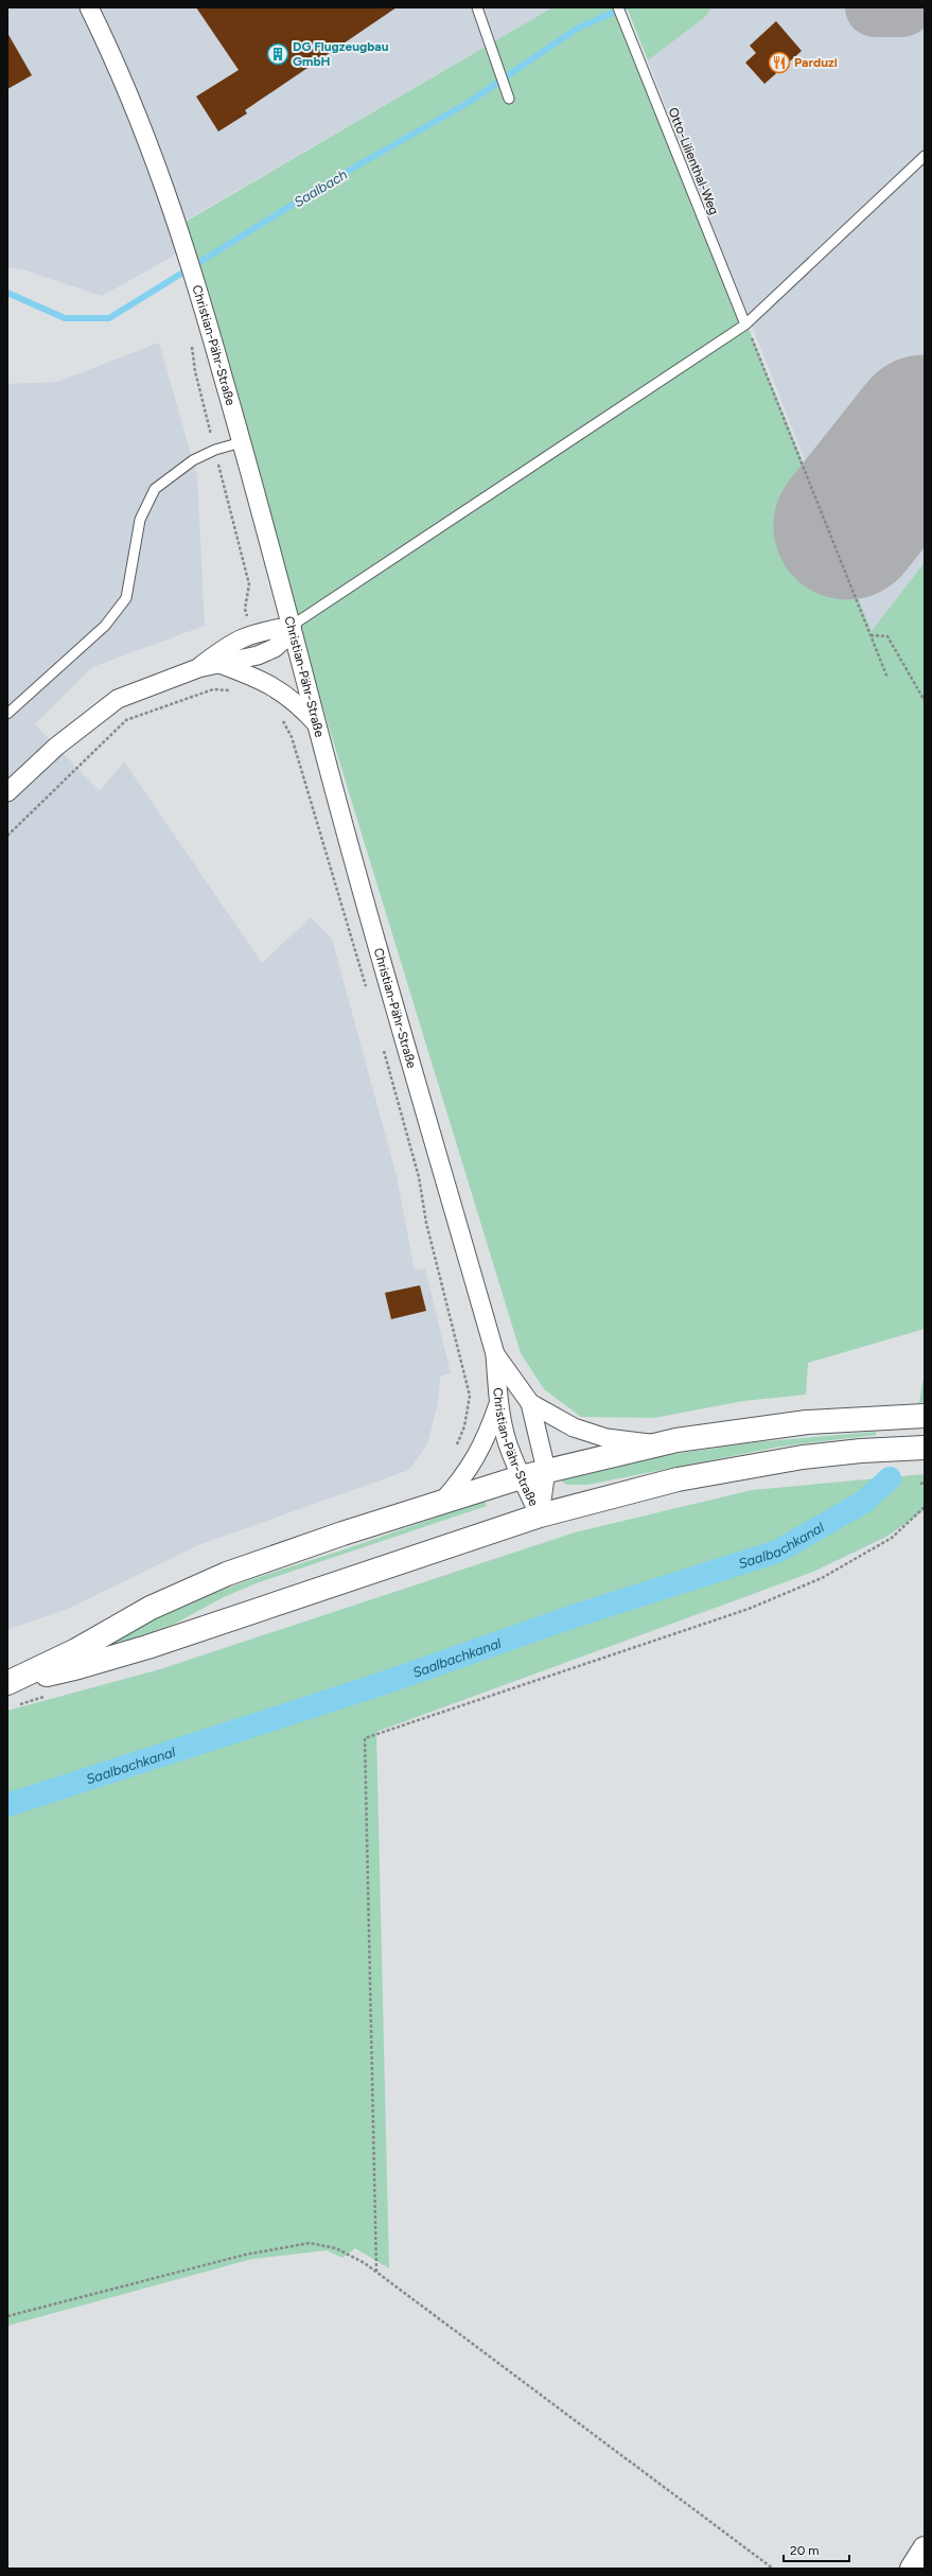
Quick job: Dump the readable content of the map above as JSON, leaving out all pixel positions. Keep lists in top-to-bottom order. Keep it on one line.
{"streets":{"street":["Christian-Pähr-Straße"],"lane":["Otto-Lilienthal-Weg"]},"water":["Saalbach","Saalbachkanal"],"places":{"building":["DG Flugzeugbau GmbH"],"restaurant":["Parduzi"]},"scale_bar":"20 m"}
